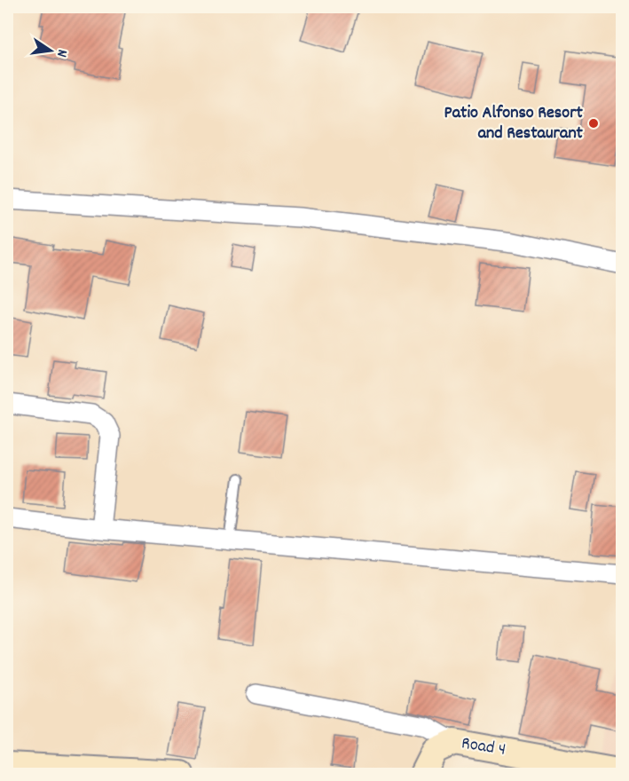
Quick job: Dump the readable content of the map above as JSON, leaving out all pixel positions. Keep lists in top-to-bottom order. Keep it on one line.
{"streets":{"street":["Road 4"]},"places":["Patio Alfonso Resort and Restaurant"],"north":"right"}
